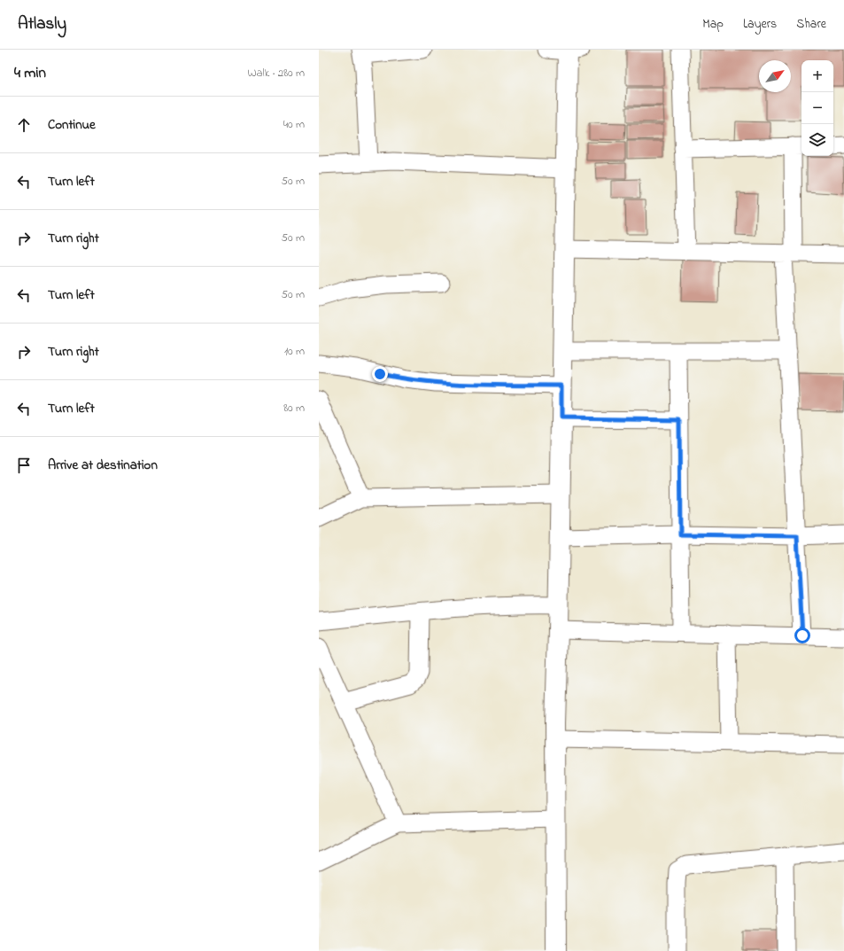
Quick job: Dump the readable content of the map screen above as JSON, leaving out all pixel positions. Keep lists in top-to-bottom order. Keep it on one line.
{"north":"top right","page":{"header":"Atlasly","nav":["Map","Layers","Share"],"heading":["4 min","Walk · 280 m"],"map_buttons":["+","−"],"list":[["Continue","40 m"],["Turn left","50 m"],["Turn right","50 m"],["Turn left","50 m"],["Turn right","10 m"],["Turn left","80 m"],"Arrive at destination"]}}
